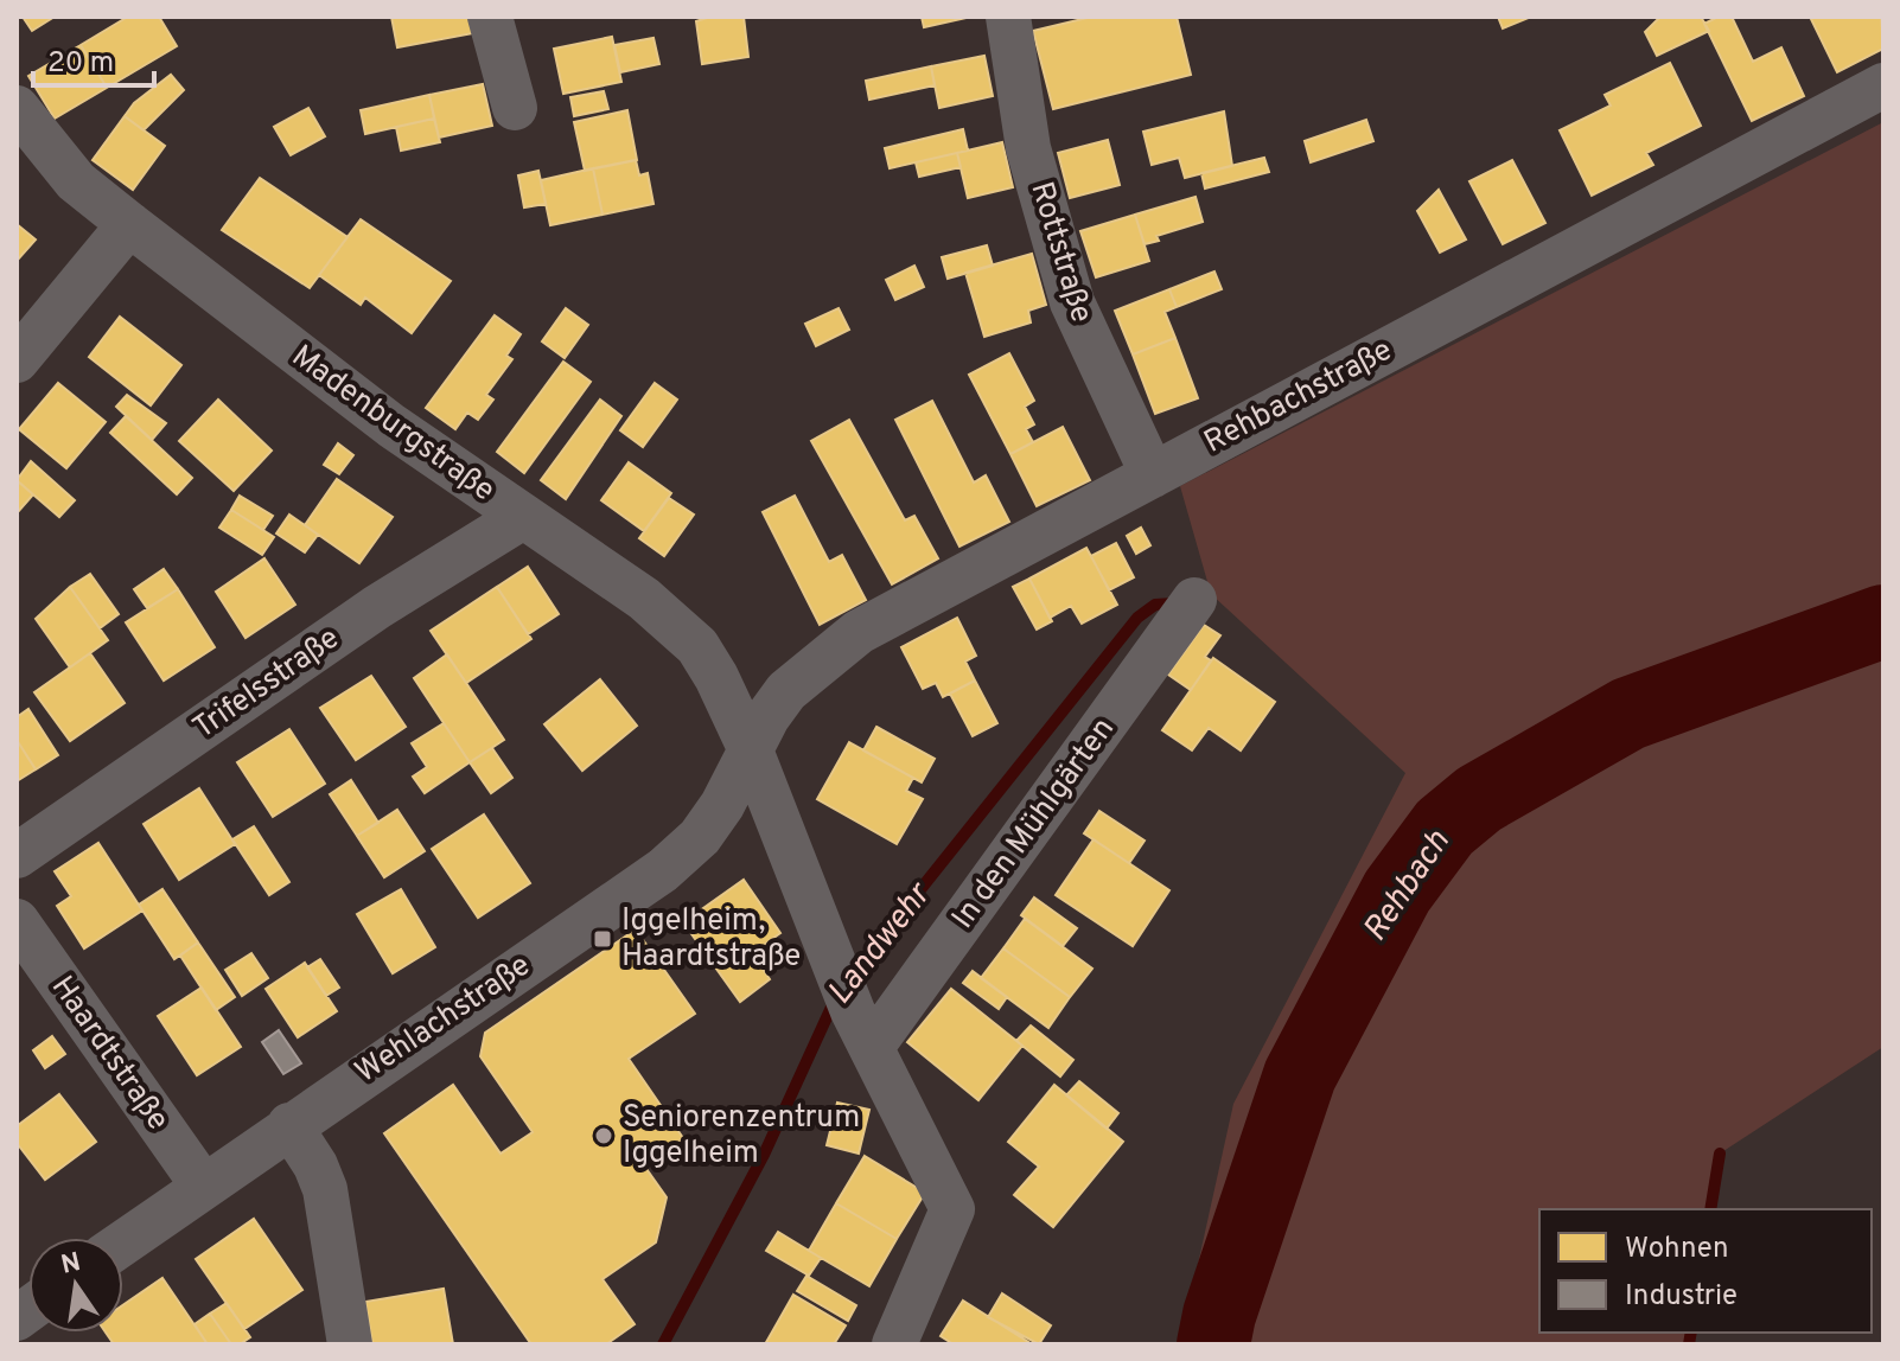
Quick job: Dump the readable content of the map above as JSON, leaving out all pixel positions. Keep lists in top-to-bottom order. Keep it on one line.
{"streets":{"street":["Rottstraße","Rehbachstraße","Madenburgstraße","Trifelsstraße","In den Mühlgärten","Wehlachstraße","Haardtstraße"]},"crossings":[["Rottstraße","Rehbachstraße"],["Rehbachstraße","Madenburgstraße"],["Rehbachstraße","Wehlachstraße"],["Madenburgstraße","Trifelsstraße"],["Madenburgstraße","Wehlachstraße"],["Wehlachstraße","Haardtstraße"]],"water":["Rehbach","Landwehr"],"places":{"transit":["Iggelheim, Haardtstraße"],"other":["Seniorenzentrum Iggelheim"]},"legend":["Wohnen","Industrie"],"scale_bar":"20 m","north":"top"}
